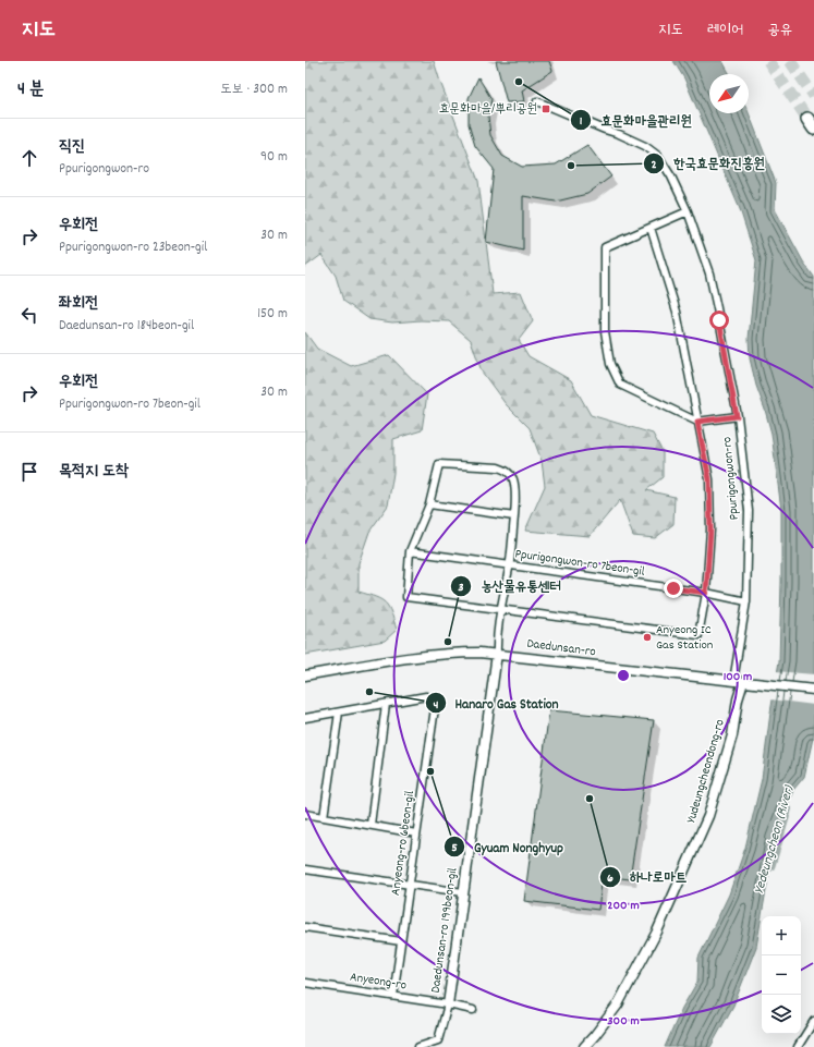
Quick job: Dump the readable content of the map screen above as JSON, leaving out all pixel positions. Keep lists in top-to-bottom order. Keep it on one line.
{"streets":{"main road":["Daedunsan-ro","Yudeungcheondong-ro","Daedunsan-ro 199beon-gil"],"street":["Ppurigongwon-ro","Ppurigongwon-ro 7beon-gil","Anyeong-ro 6beon-gil","Anyeong-ro"]},"crossings":[["Ppurigongwon-ro","Ppurigongwon-ro 7beon-gil"],["Ppurigongwon-ro","Daedunsan-ro"],["Ppurigongwon-ro","Yudeungcheondong-ro"],["Daedunsan-ro","Yudeungcheondong-ro"],["Daedunsan-ro","Daedunsan-ro 199beon-gil"],["Anyeong-ro 6beon-gil","Anyeong-ro"],["Daedunsan-ro 199beon-gil","Anyeong-ro"]],"water":["Yedeungcheon (River)"],"places":{"other":["효문화마을관리원","한국효문화진흥원","Anyeong IC Gas Station","농산물유통센터","Hanaro Gas Station","Gyuam Nonghyup","하나로마트"],"transit":["효문화마을/뿌리공원"]},"north":"bottom left","page":{"header":"지도","nav":["지도","레이어","공유"],"heading":["4 분","도보 · 300 m"],"list":[["직진","Ppurigongwon-ro","90 m"],["우회전","Ppurigongwon-ro 23beon-gil","30 m"],["좌회전","Daedunsan-ro 184beon-gil","150 m"],["우회전","Ppurigongwon-ro 7beon-gil","30 m"],"목적지 도착"],"map_buttons":["+","−"]},"rings":["100 m","200 m","300 m"]}
